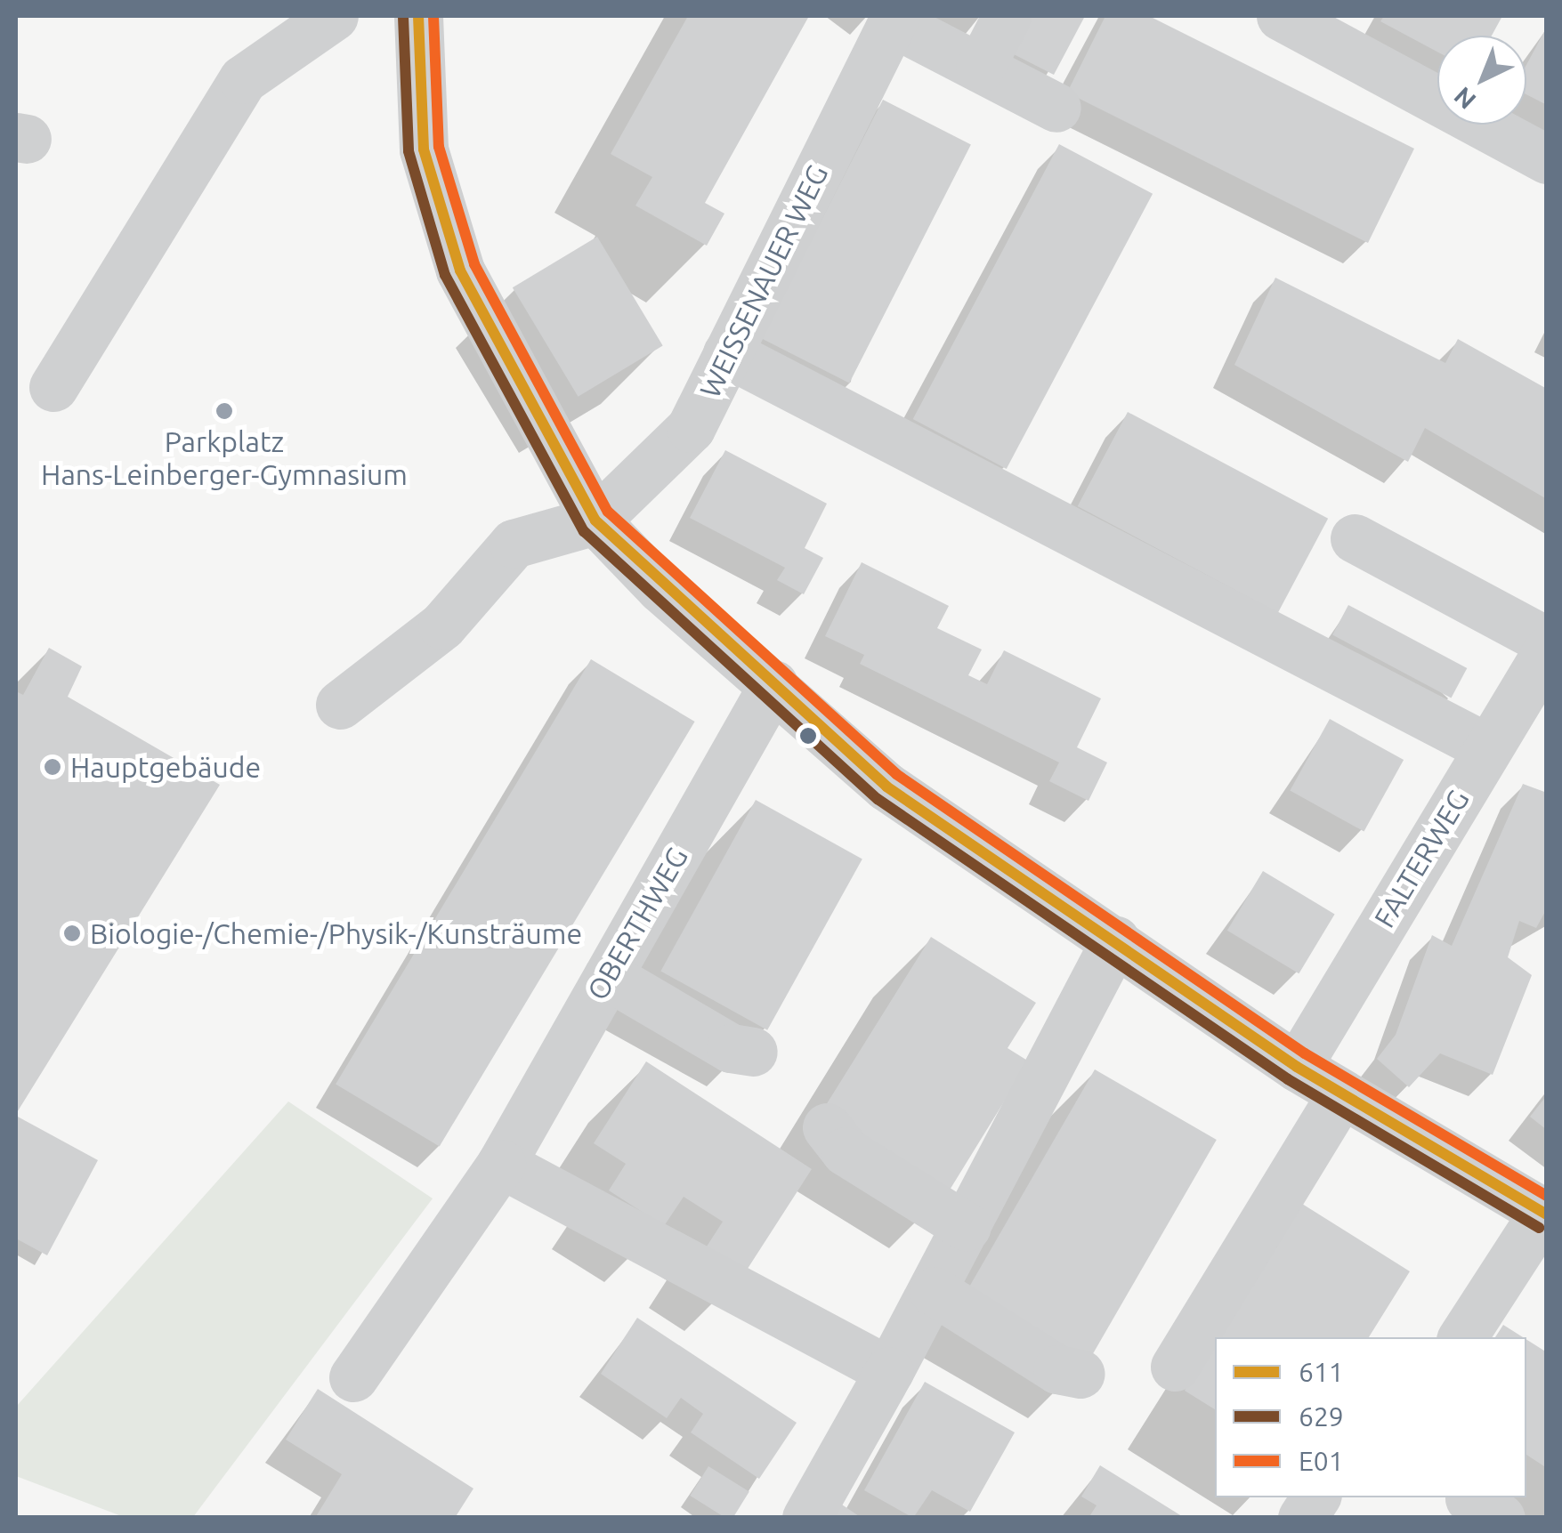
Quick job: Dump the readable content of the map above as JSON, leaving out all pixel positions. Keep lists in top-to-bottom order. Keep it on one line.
{"streets":{"street":["WEISSENAUER WEG","FALTERWEG","OBERTHWEG"]},"places":["Parkplatz Hans-Leinberger-Gymnasium","Hauptgebäude","Biologie-/Chemie-/Physik-/Kunsträume"],"lines":["transit line 611","transit line E01","transit line 629"],"legend":["611","629","E01"],"north":"bottom left"}
